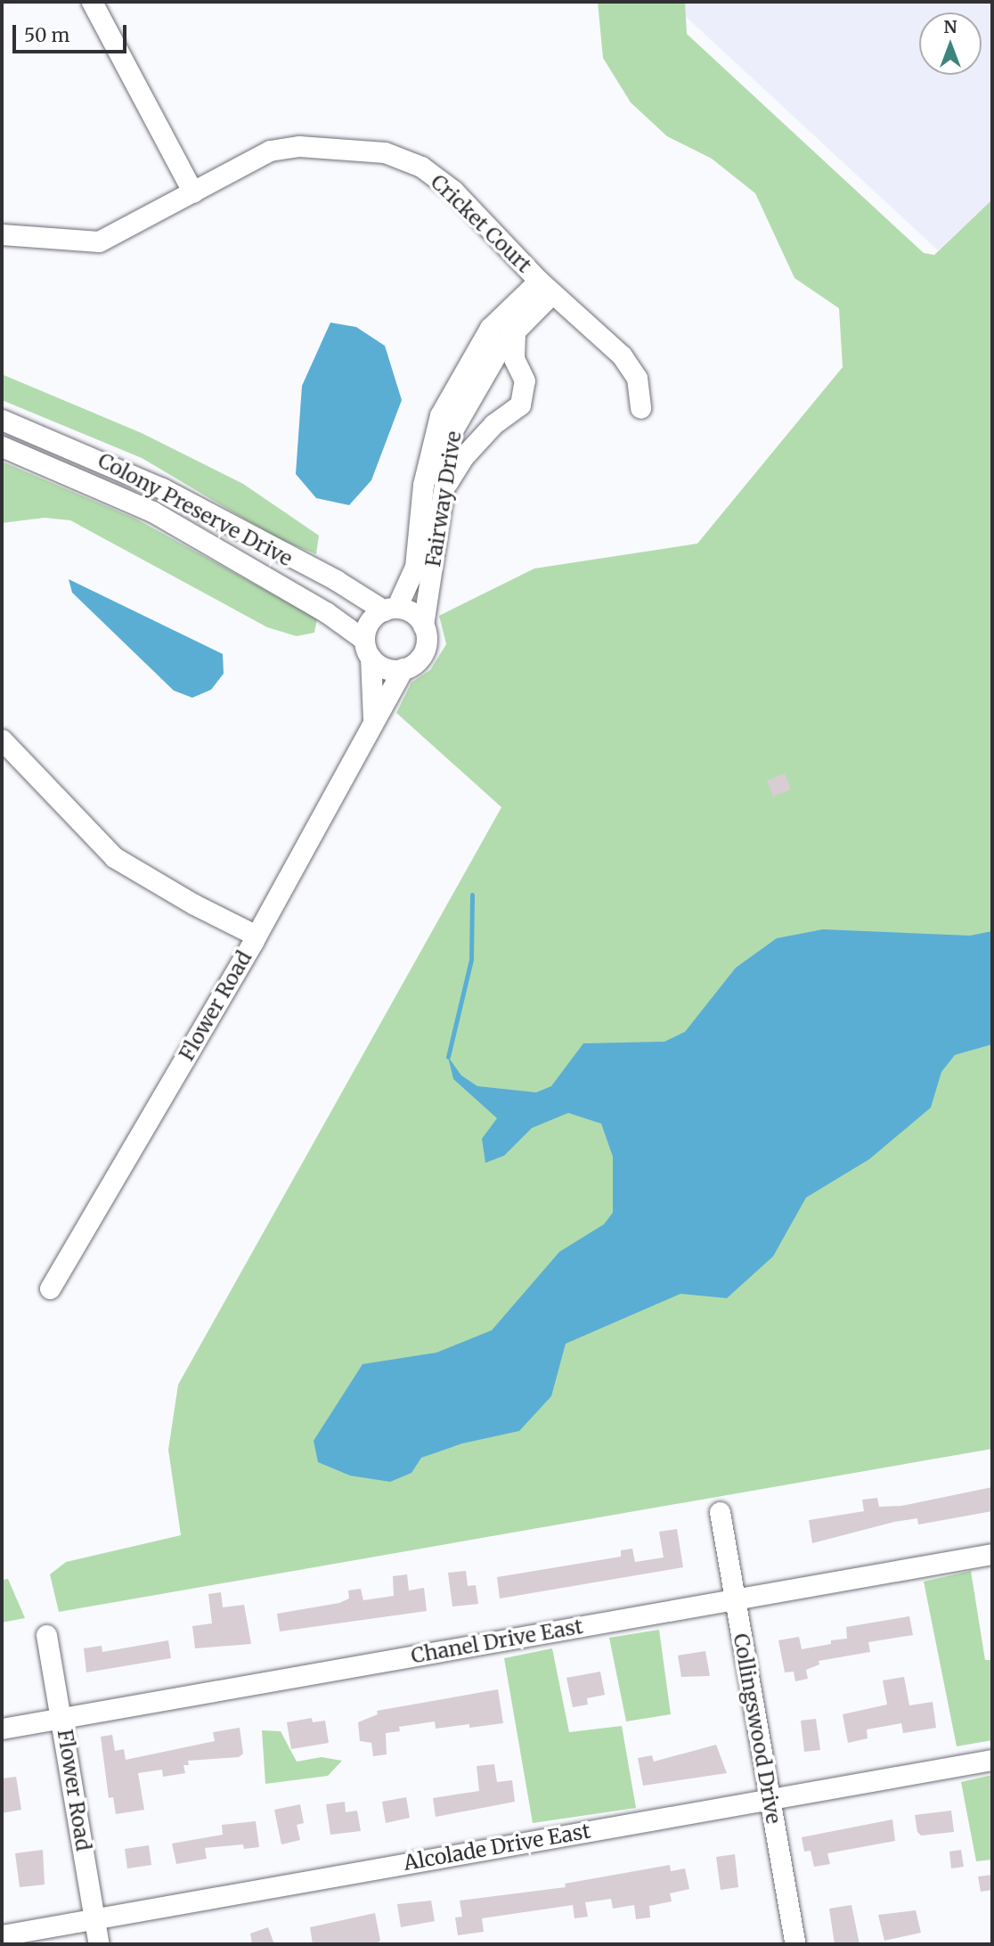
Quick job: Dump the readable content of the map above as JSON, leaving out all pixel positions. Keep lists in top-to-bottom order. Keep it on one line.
{"streets":{"street":["Cricket Court","Fairway Drive","Colony Preserve Drive","Flower Road","Chanel Drive East","Collingswood Drive","Alcolade Drive East"]},"crossings":[["Cricket Court","Fairway Drive"],["Fairway Drive","Colony Preserve Drive"],["Fairway Drive","Flower Road"],["Colony Preserve Drive","Flower Road"],["Flower Road","Chanel Drive East"],["Flower Road","Alcolade Drive East"],["Chanel Drive East","Collingswood Drive"],["Collingswood Drive","Alcolade Drive East"]],"scale_bar":"50 m","north":"top"}
